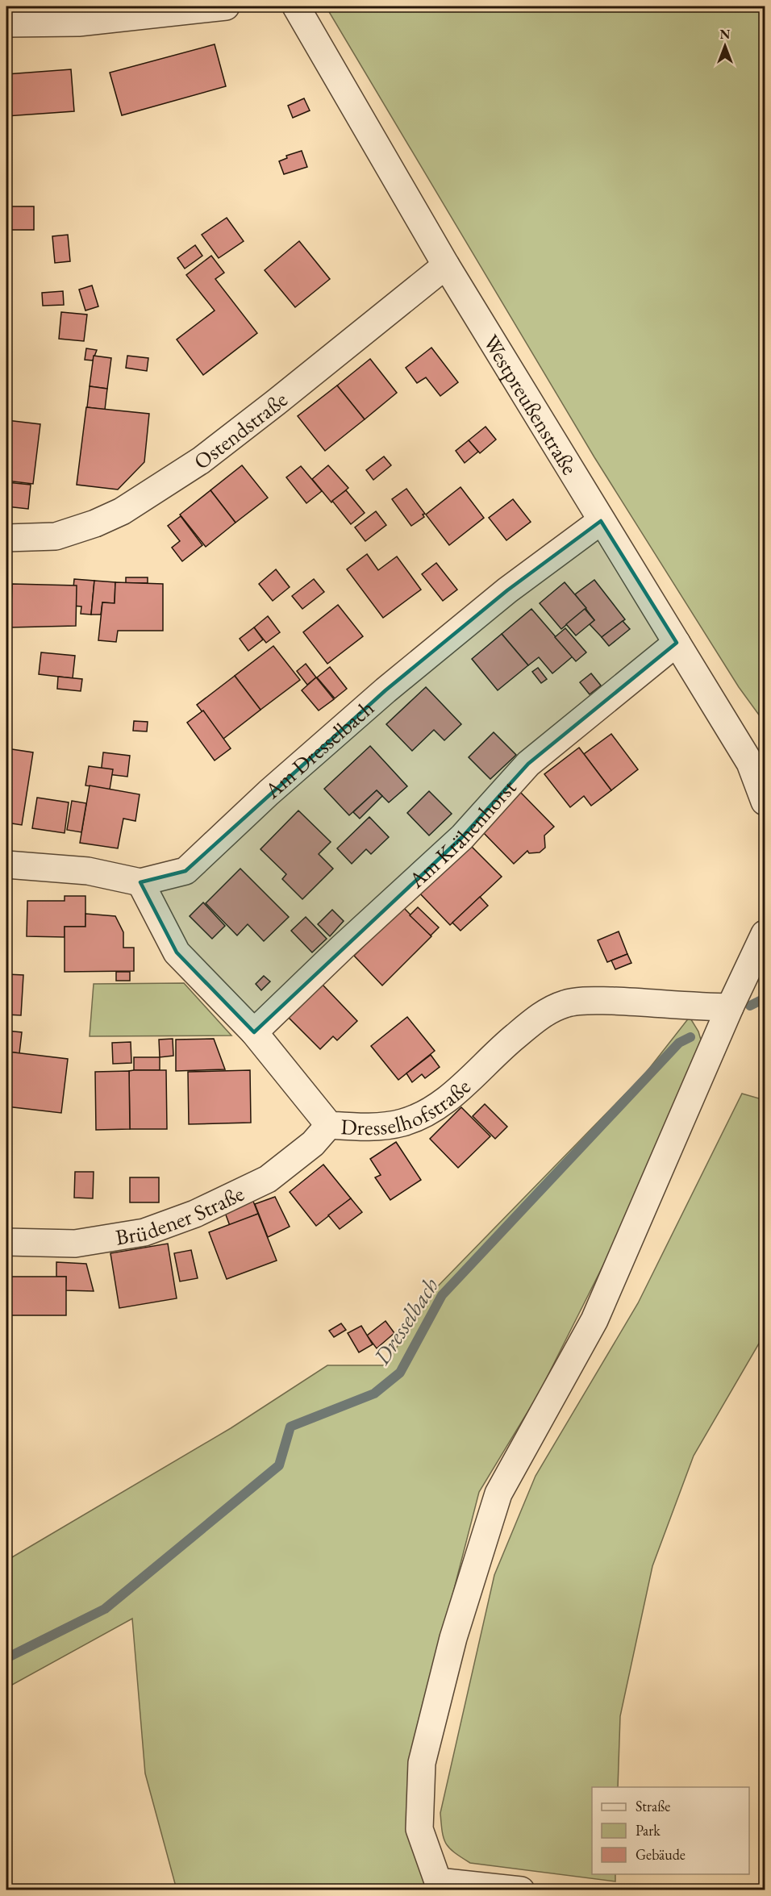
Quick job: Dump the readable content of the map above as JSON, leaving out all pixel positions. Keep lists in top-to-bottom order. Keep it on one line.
{"streets":{"street":["Westpreußenstraße","Ostendstraße","Am Dresselbach","Am Krähenhorst","Dresselhofstraße","Brüdener Straße"]},"crossings":[["Westpreußenstraße","Ostendstraße"],["Westpreußenstraße","Am Dresselbach"],["Westpreußenstraße","Am Krähenhorst"],["Am Dresselbach","Dresselhofstraße"],["Am Krähenhorst","Dresselhofstraße"],["Dresselhofstraße","Brüdener Straße"]],"water":["Dresselbach"],"legend":["Straße","Park","Gebäude"],"north":"top"}
